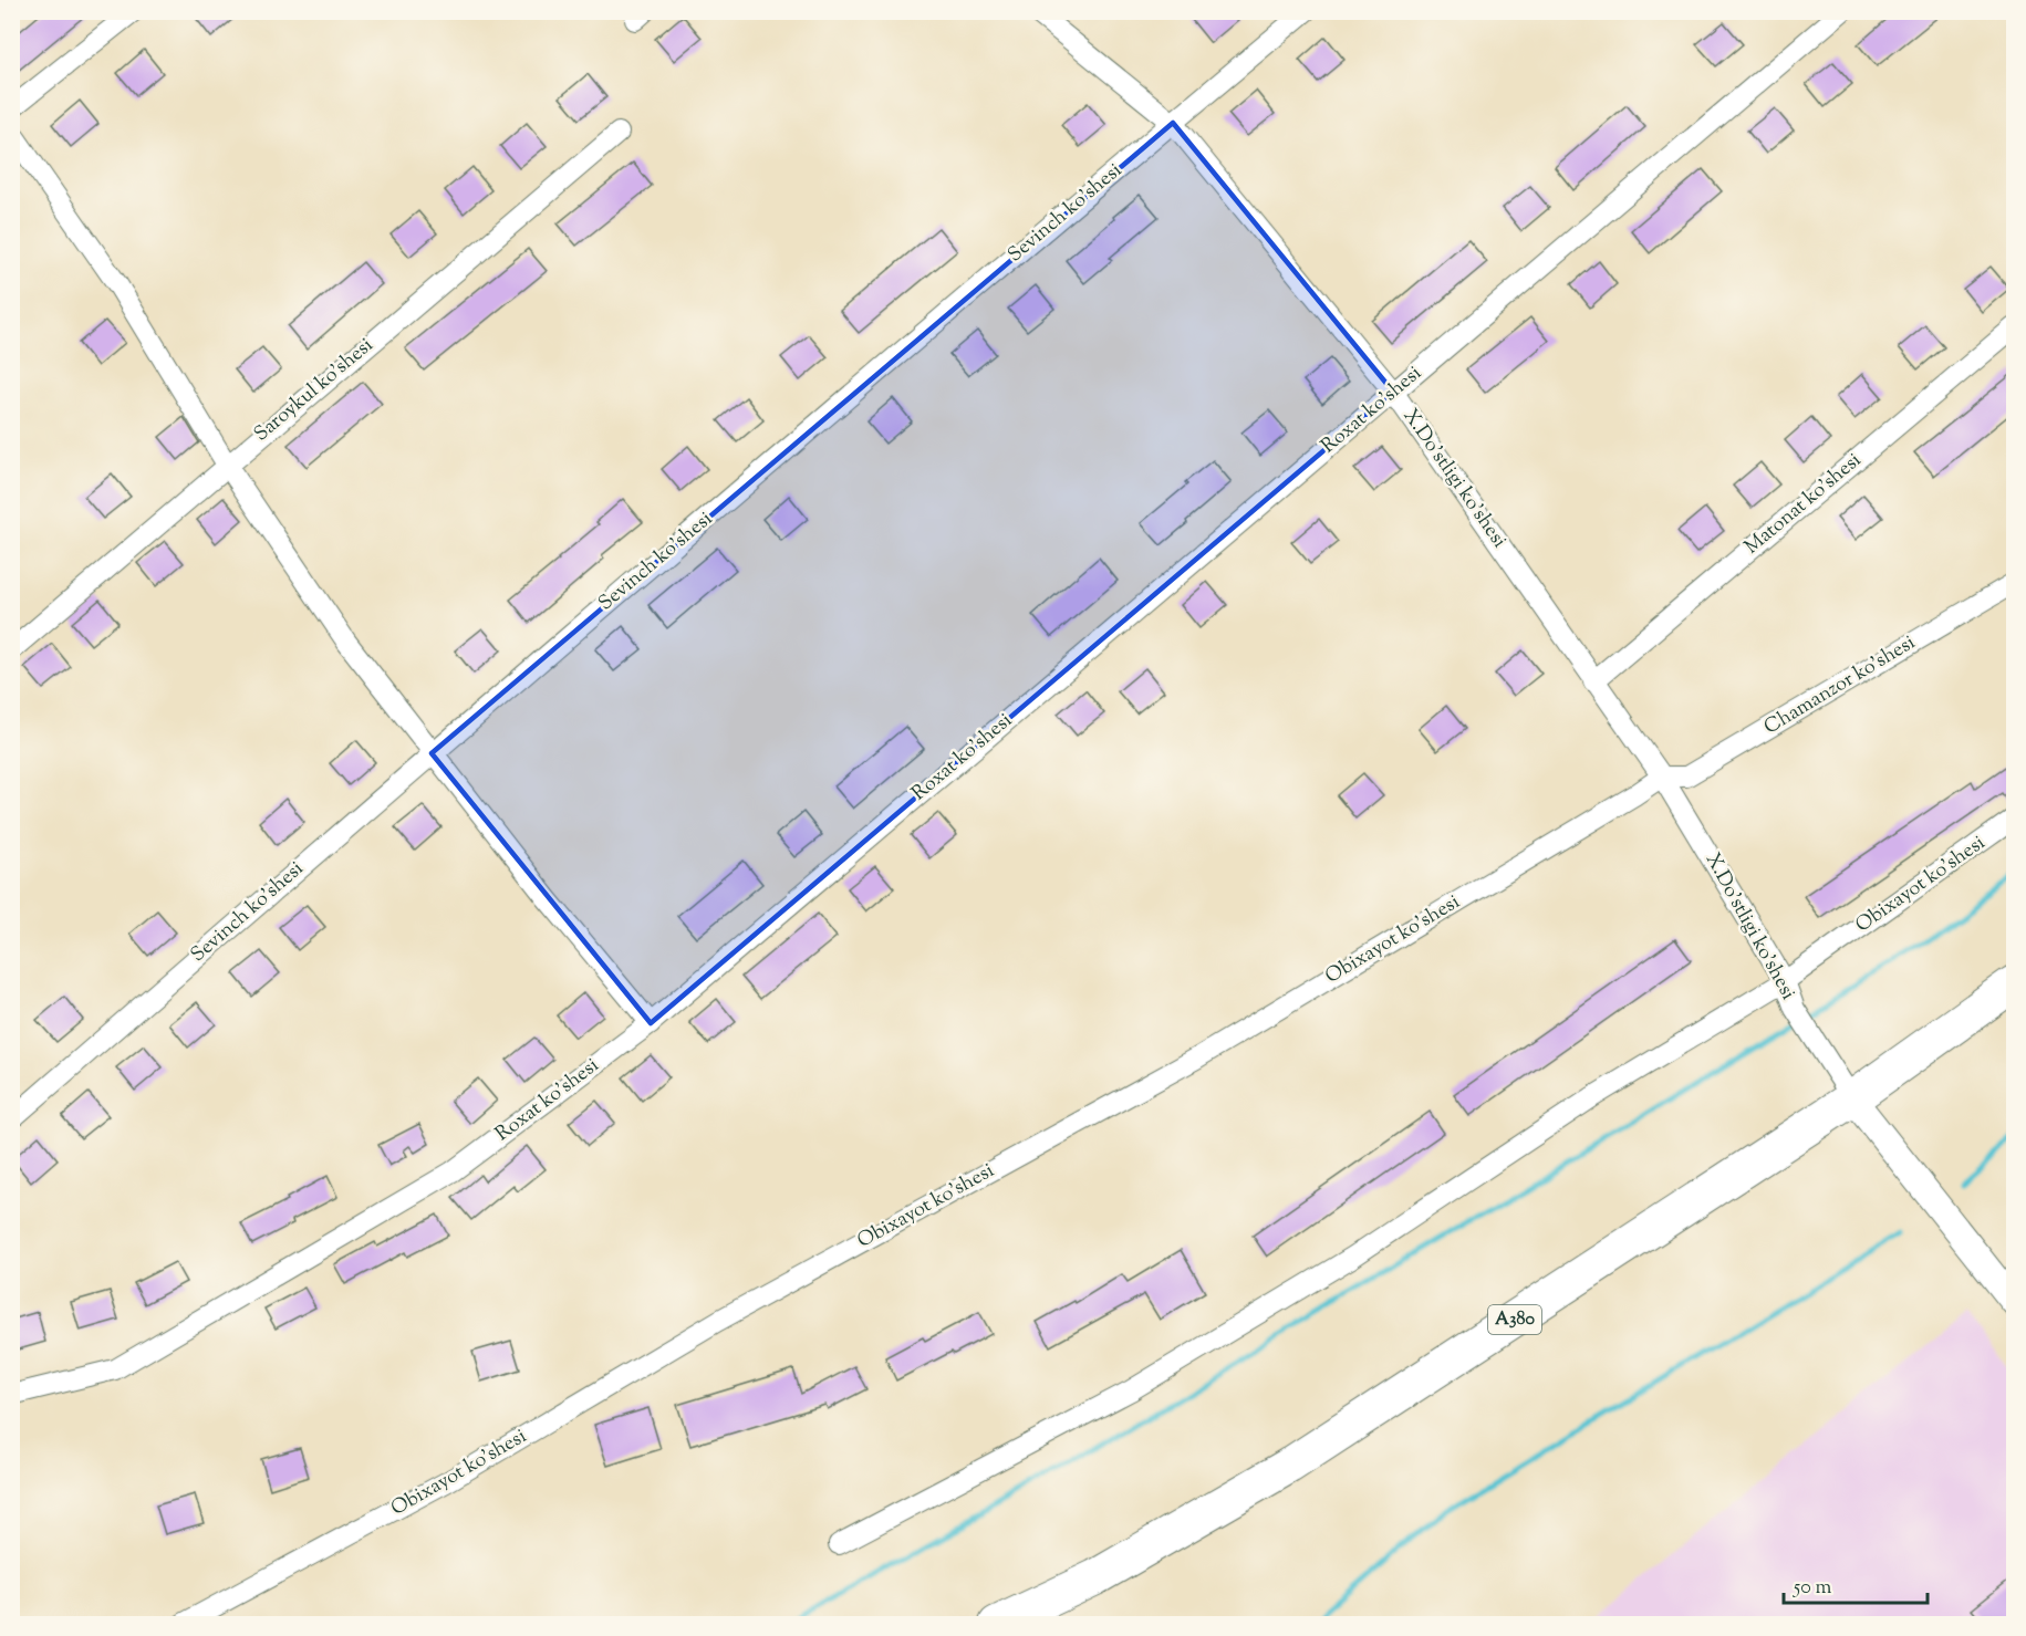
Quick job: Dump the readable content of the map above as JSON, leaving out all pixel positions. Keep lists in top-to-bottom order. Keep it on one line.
{"streets":{"highway":["A380"],"street":["Sevinch ko'shesi","Saroykul ko'shesi","Roxat ko'shesi","X.Do'stligi ko'shesi","Matonat ko'shesi","Chamanzor ko'shesi","Obixayot ko'shesi"]},"crossings":[["Sevinch ko'shesi","X.Do'stligi ko'shesi"],["Roxat ko'shesi","X.Do'stligi ko'shesi"],["X.Do'stligi ko'shesi","Matonat ko'shesi"],["X.Do'stligi ko'shesi","Chamanzor ko'shesi"],["X.Do'stligi ko'shesi","Obixayot ko'shesi"],["X.Do'stligi ko'shesi","A380"],["Chamanzor ko'shesi","Obixayot ko'shesi"]],"scale_bar":"50 m"}
